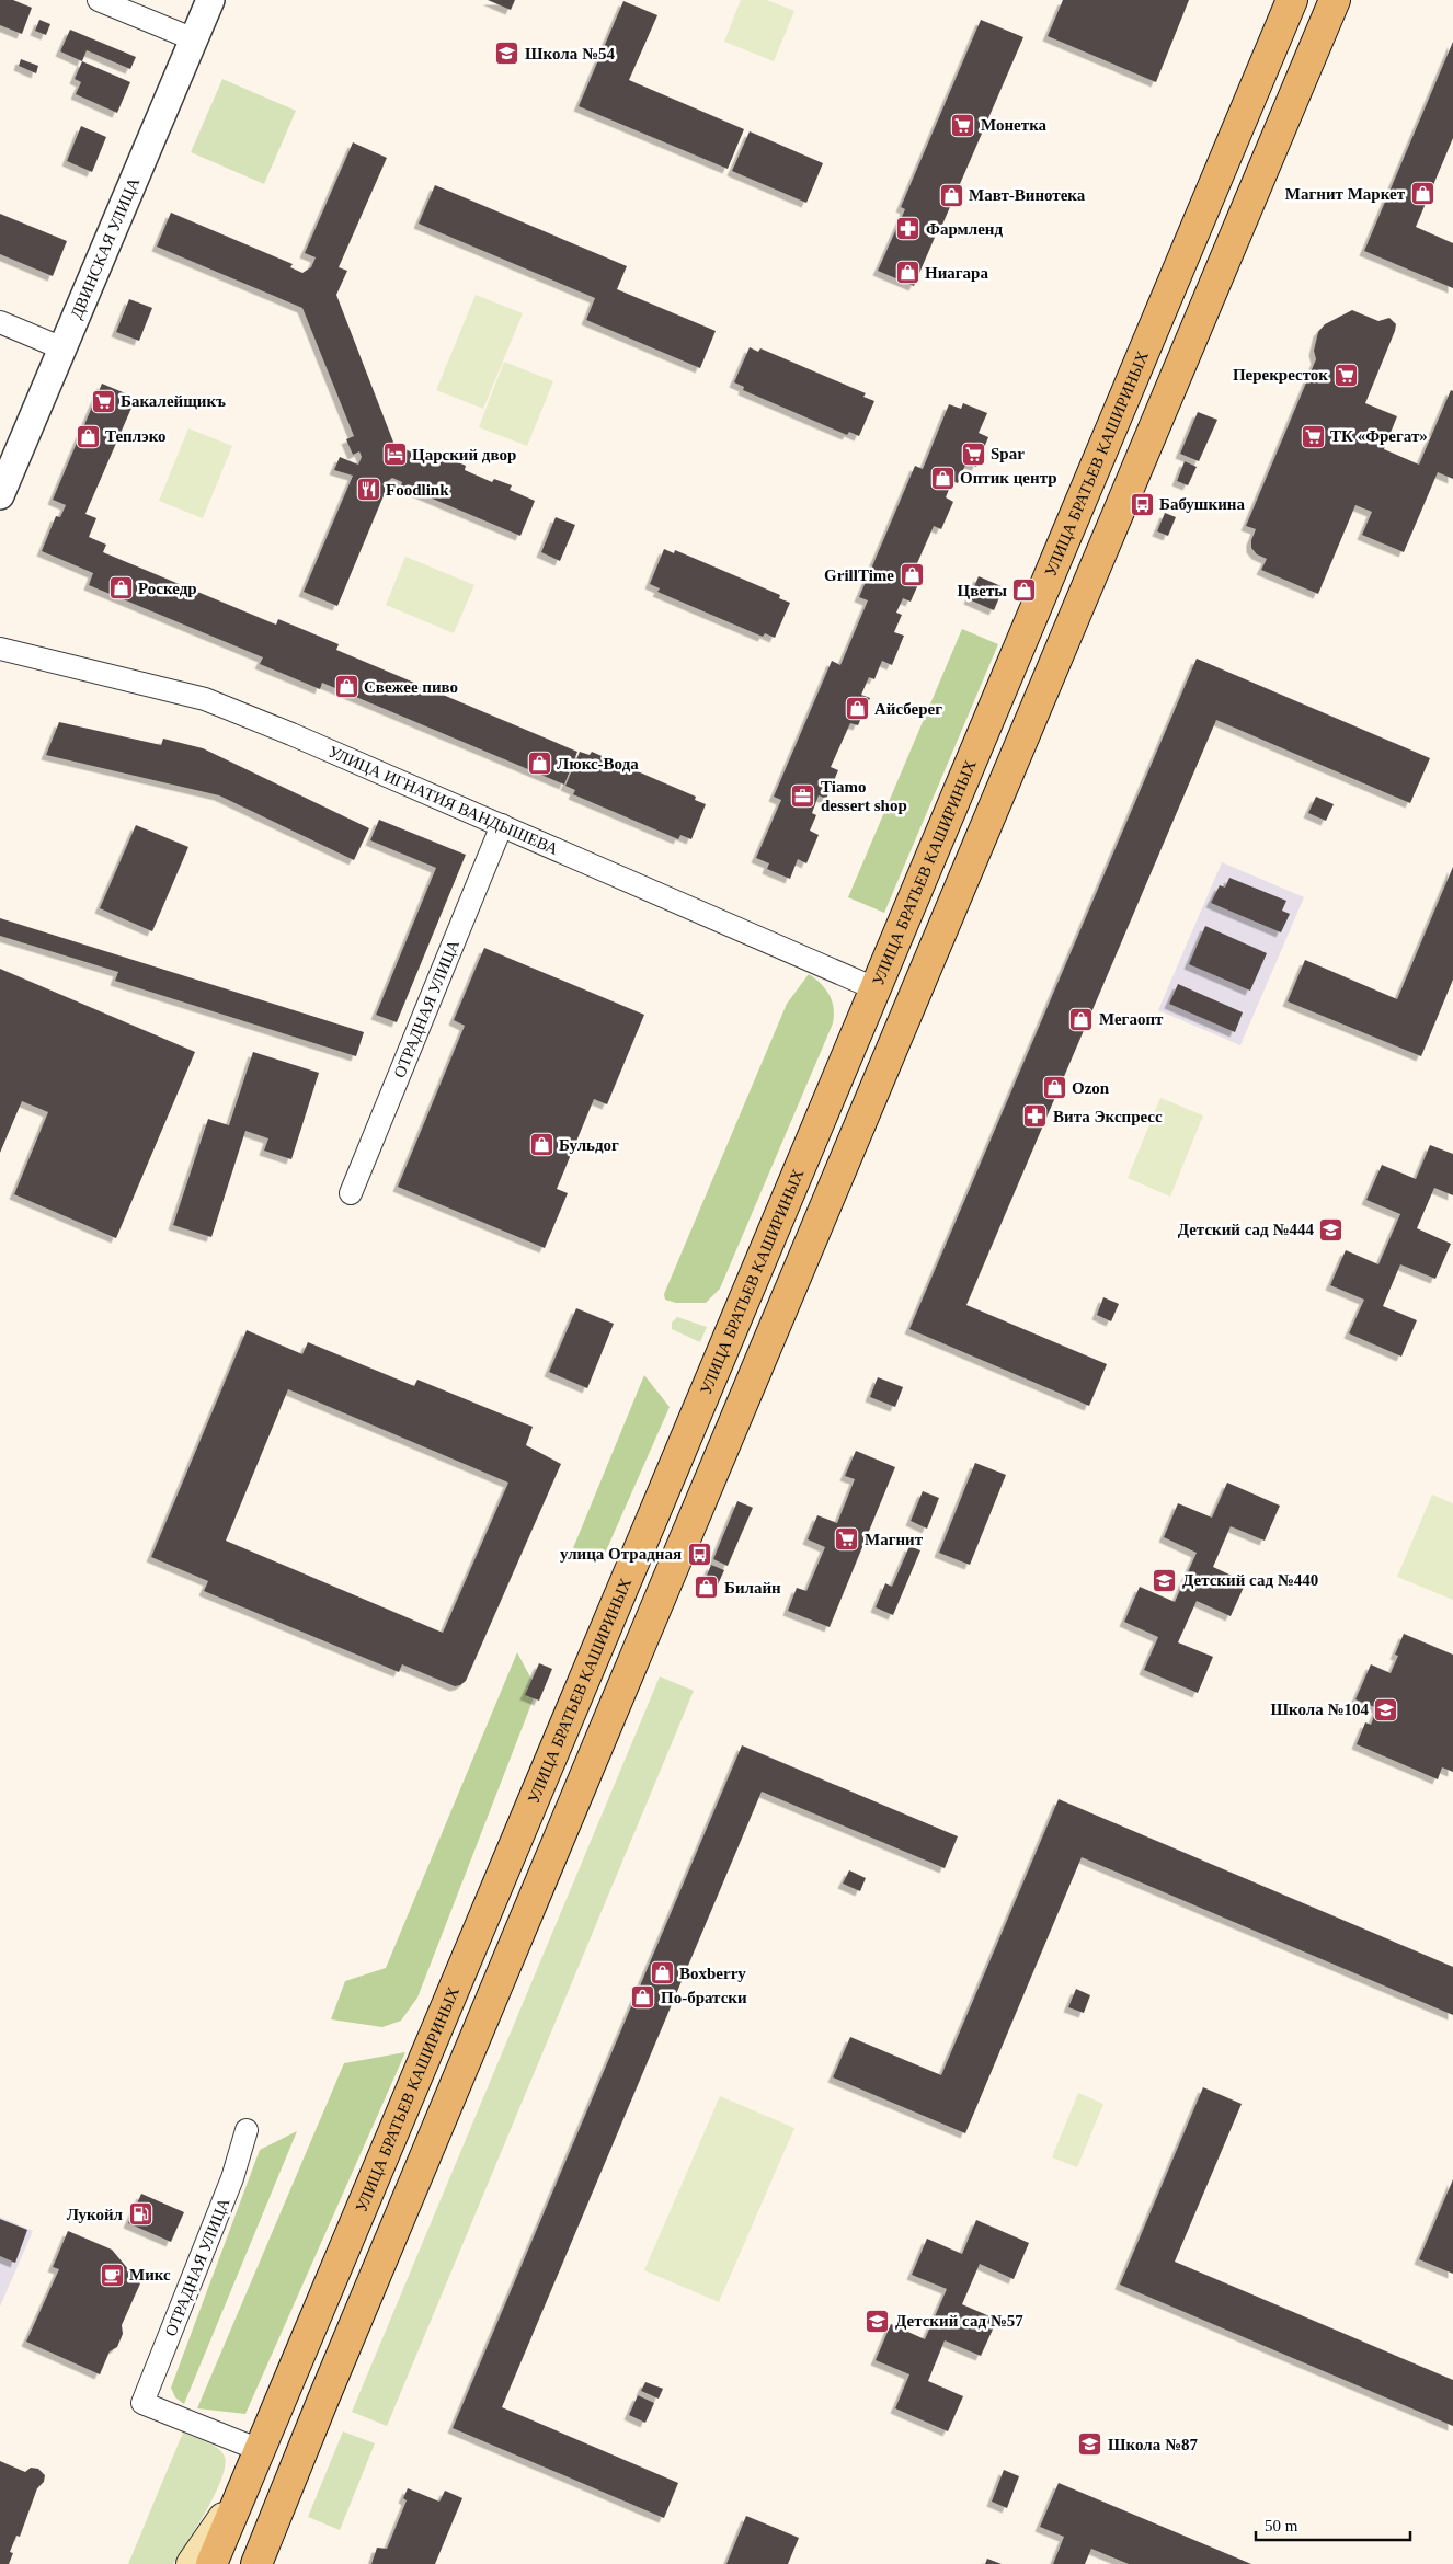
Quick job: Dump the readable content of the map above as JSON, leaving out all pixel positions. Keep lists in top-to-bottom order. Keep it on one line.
{"streets":{"main road":["УЛИЦА БРАТЬЕВ КАШИРИНЫХ"],"street":["ДВИНСКАЯ УЛИЦА","УЛИЦА ИГНАТИЯ ВАНДЫШЕВА","ОТРАДНАЯ УЛИЦА"]},"crossings":[["УЛИЦА БРАТЬЕВ КАШИРИНЫХ","УЛИЦА ИГНАТИЯ ВАНДЫШЕВА"],["УЛИЦА БРАТЬЕВ КАШИРИНЫХ","ОТРАДНАЯ УЛИЦА"],["УЛИЦА ИГНАТИЯ ВАНДЫШЕВА","ОТРАДНАЯ УЛИЦА"]],"places":{"school or university":["Школа №54","Детский сад №444","Детский сад №440","Школа №104","Детский сад №57","Школа №87"],"supermarket":["Монетка","Перекресток","Бакалейщикъ","ТК «Фрегат»","Spar","Магнит"],"shop":["Магнит Маркет","Мавт-Винотека","Ниагара","Теплэко","Оптик центр","GrillTime","Роскедр","Цветы","Свежее пиво","Айсберег","Люкс-Вода","Мегаопт","Ozon","Бульдог","Билайн","Boxberry","По-братски"],"pharmacy":["Фармленд","Вита Экспресс"],"hotel":["Царский двор"],"restaurant":["Foodlink"],"bus stop":["Бабушкина","улица Отрадная"],"office":["Tiamo dessert shop"],"fuel station":["Лукойл"],"cafe":["Микс"]},"scale_bar":"50 m"}
